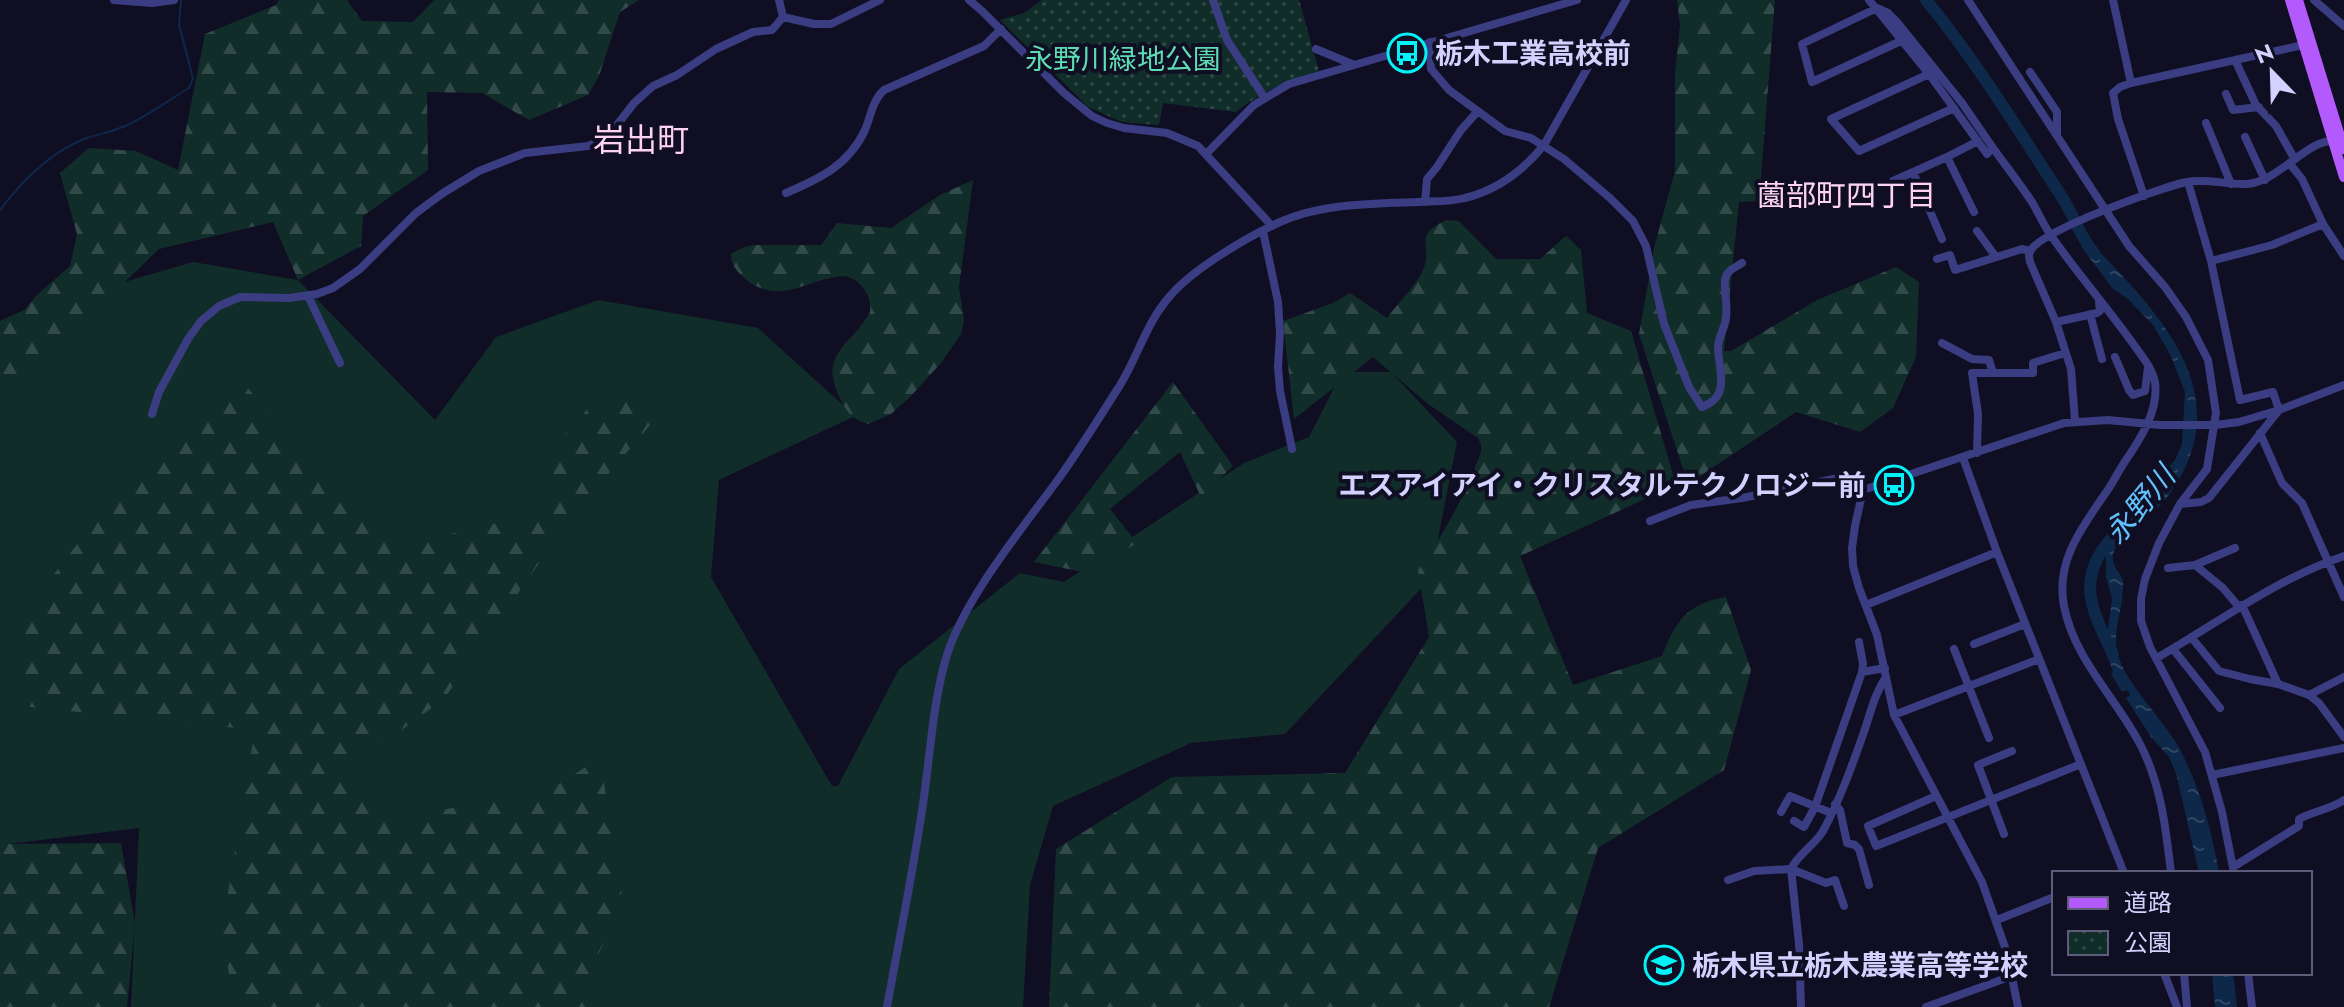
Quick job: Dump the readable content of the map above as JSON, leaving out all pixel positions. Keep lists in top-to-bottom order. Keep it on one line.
{"districts":["岩出町","薗部町四丁目"],"water":["永野川"],"parks":["永野川緑地公園"],"places":{"bus stop":["栃木工業高校前","エスアイアイ・クリスタルテクノロジー前"],"school or university":["栃木県立栃木農業高等学校"]},"legend":["道路","公園"],"north":"top left"}
